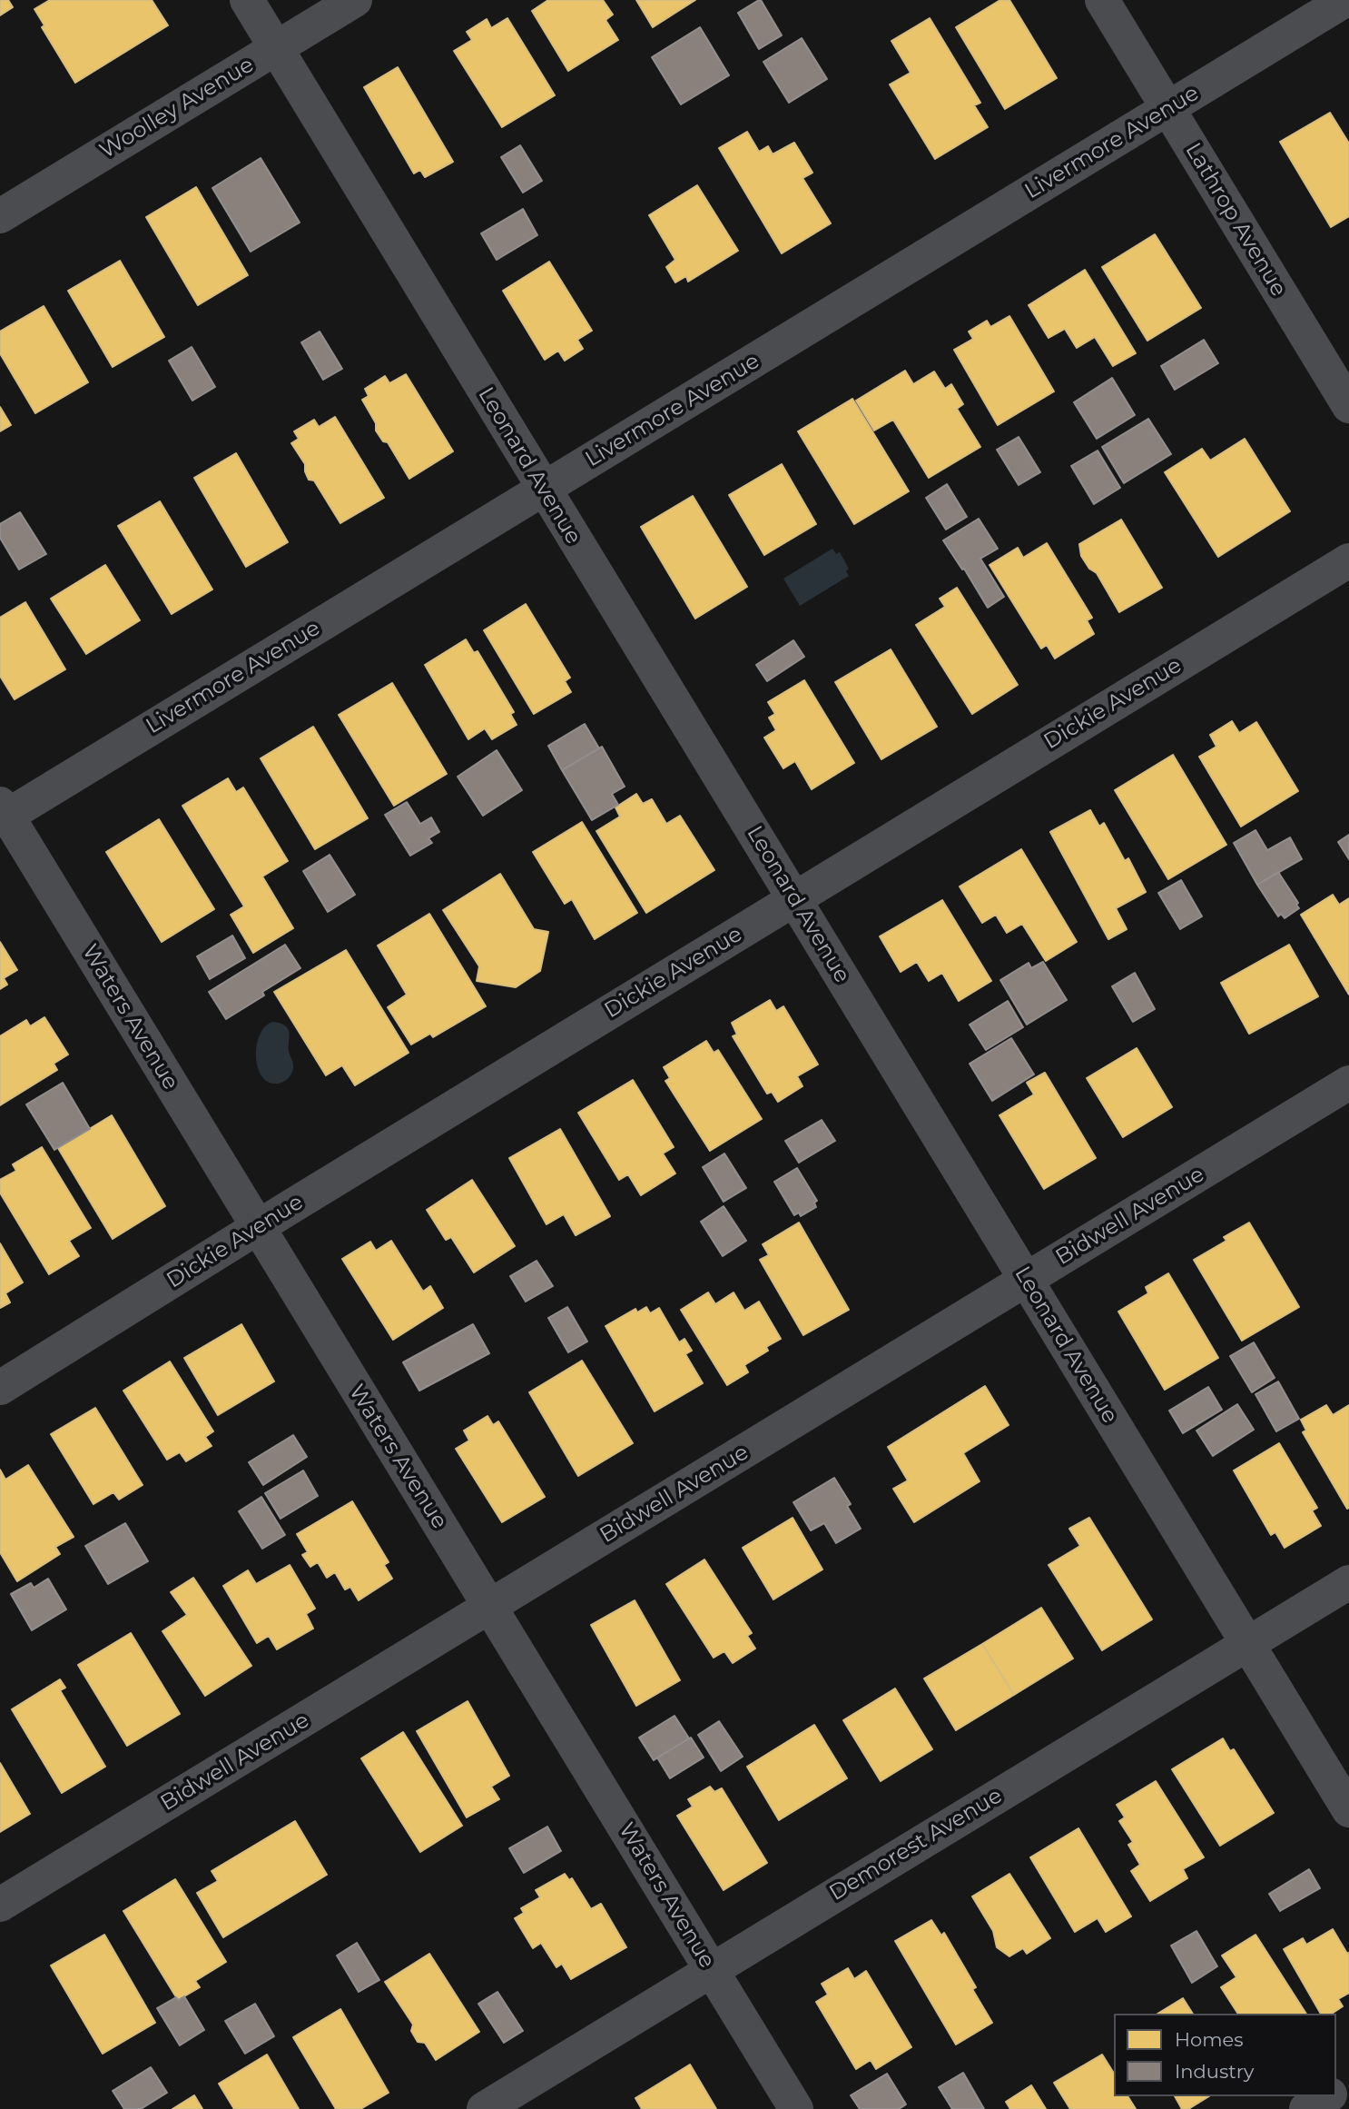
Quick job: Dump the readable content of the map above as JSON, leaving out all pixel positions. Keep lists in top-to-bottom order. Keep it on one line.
{"streets":{"street":["Woolley Avenue","Livermore Avenue","Lathrop Avenue","Leonard Avenue","Dickie Avenue","Waters Avenue","Bidwell Avenue","Demorest Avenue"]},"crossings":[["Woolley Avenue","Leonard Avenue"],["Livermore Avenue","Lathrop Avenue"],["Livermore Avenue","Leonard Avenue"],["Livermore Avenue","Waters Avenue"],["Leonard Avenue","Dickie Avenue"],["Leonard Avenue","Bidwell Avenue"],["Leonard Avenue","Demorest Avenue"],["Dickie Avenue","Waters Avenue"],["Waters Avenue","Bidwell Avenue"],["Waters Avenue","Demorest Avenue"]],"legend":["Homes","Industry"]}
